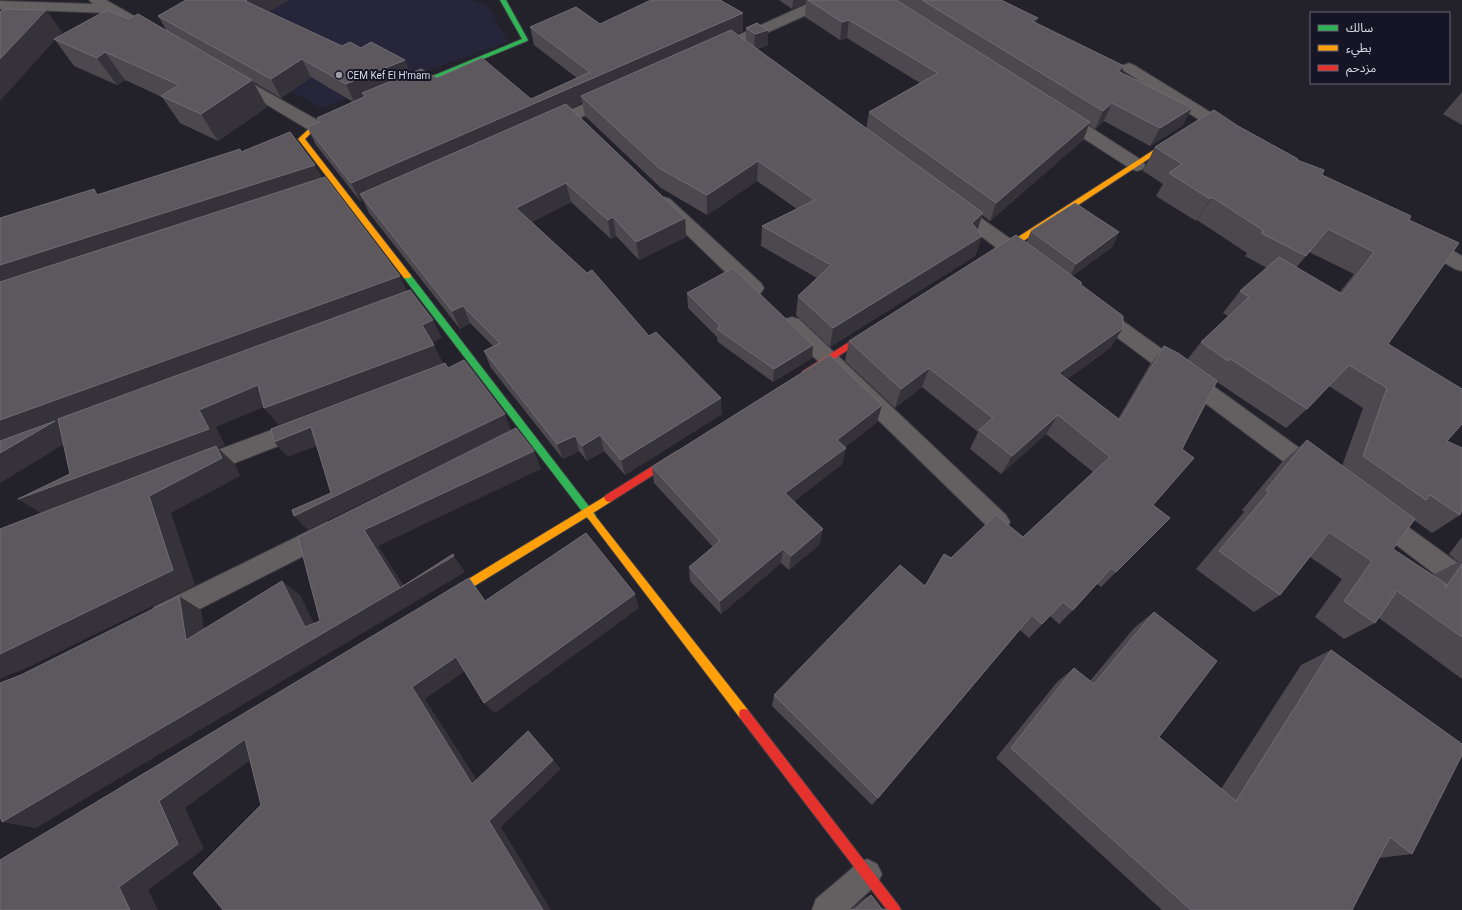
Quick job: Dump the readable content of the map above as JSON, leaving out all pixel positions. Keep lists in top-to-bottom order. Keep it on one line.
{"places":["CEM Kef El H'mam"],"legend":["سالك","بطيء","مزدحم"]}
